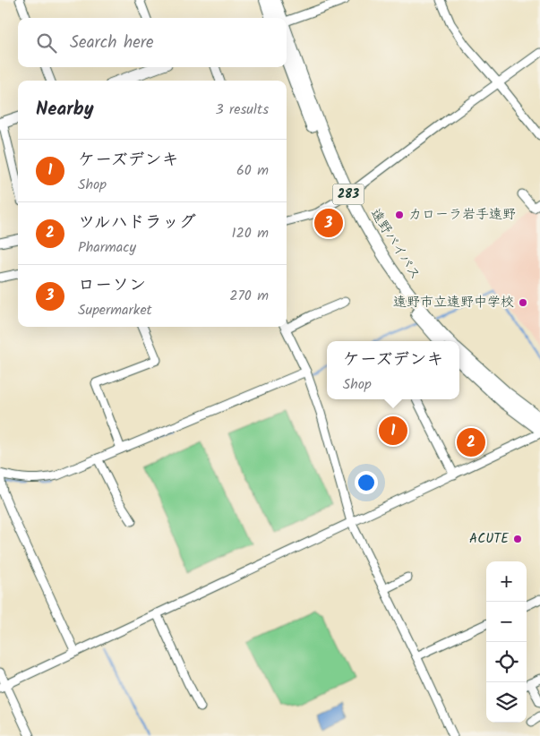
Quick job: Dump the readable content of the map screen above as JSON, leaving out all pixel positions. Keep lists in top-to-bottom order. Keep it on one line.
{"streets":{"highway":["283","遠野バイパス"]},"places":["カローラ岩手遠野","遠野市立遠野中学校","ACUTE"],"page":{"search":"Search here","heading":["Nearby","3 results"],"list":[{"mark":"1","name":"ケーズデンキ","note":"Shop","value":"60 m"},{"mark":"2","name":"ツルハドラッグ","note":"Pharmacy","value":"120 m"},{"mark":"3","name":"ローソン","note":"Supermarket","value":"270 m"}],"pins":["3","1","2"],"popup":["ケーズデンキ","Shop"],"map_buttons":["+","−"]}}
